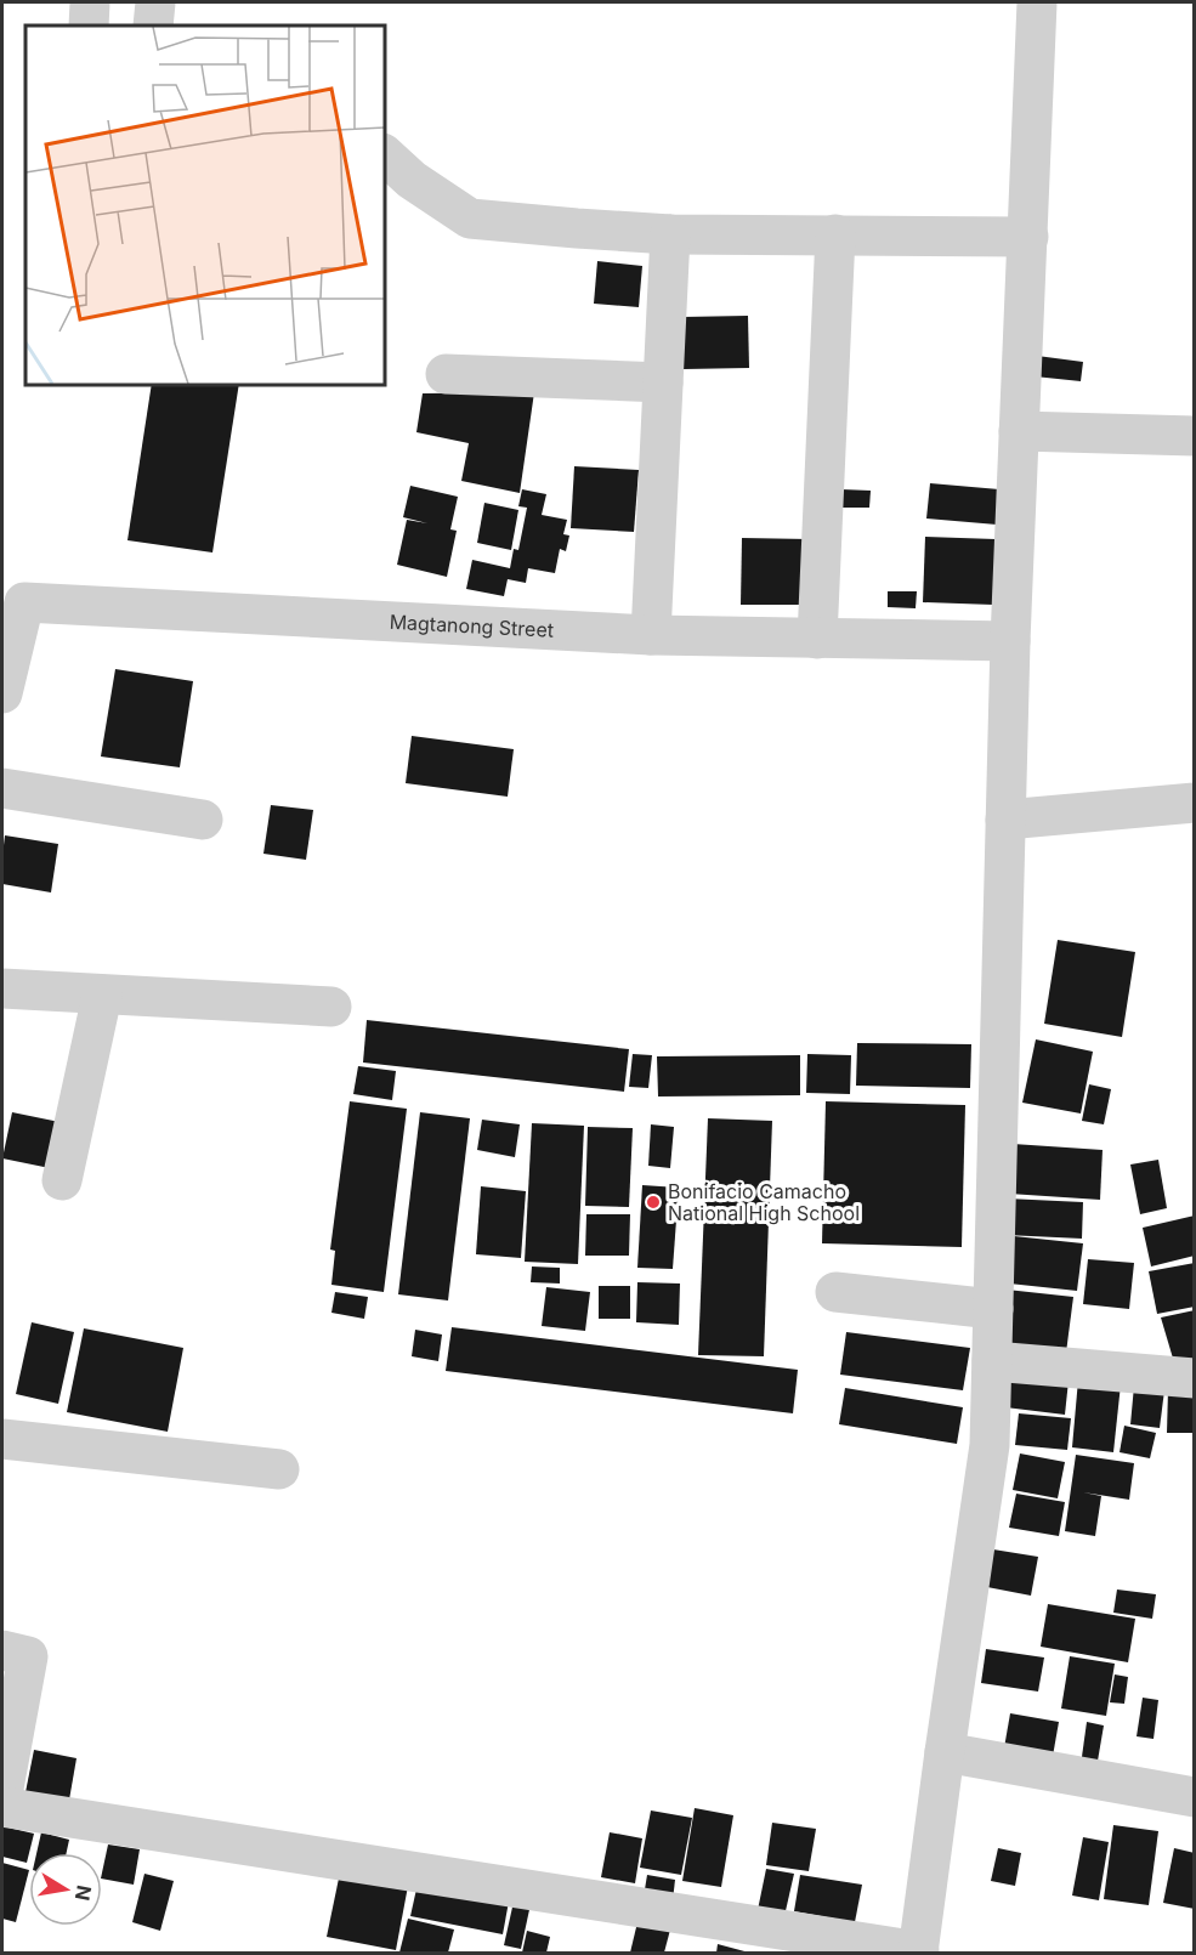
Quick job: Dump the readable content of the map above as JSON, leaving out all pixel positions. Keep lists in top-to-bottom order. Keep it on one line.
{"streets":{"street":["Magtanong Street"]},"places":["Bonifacio Camacho National High School"],"north":"right"}
